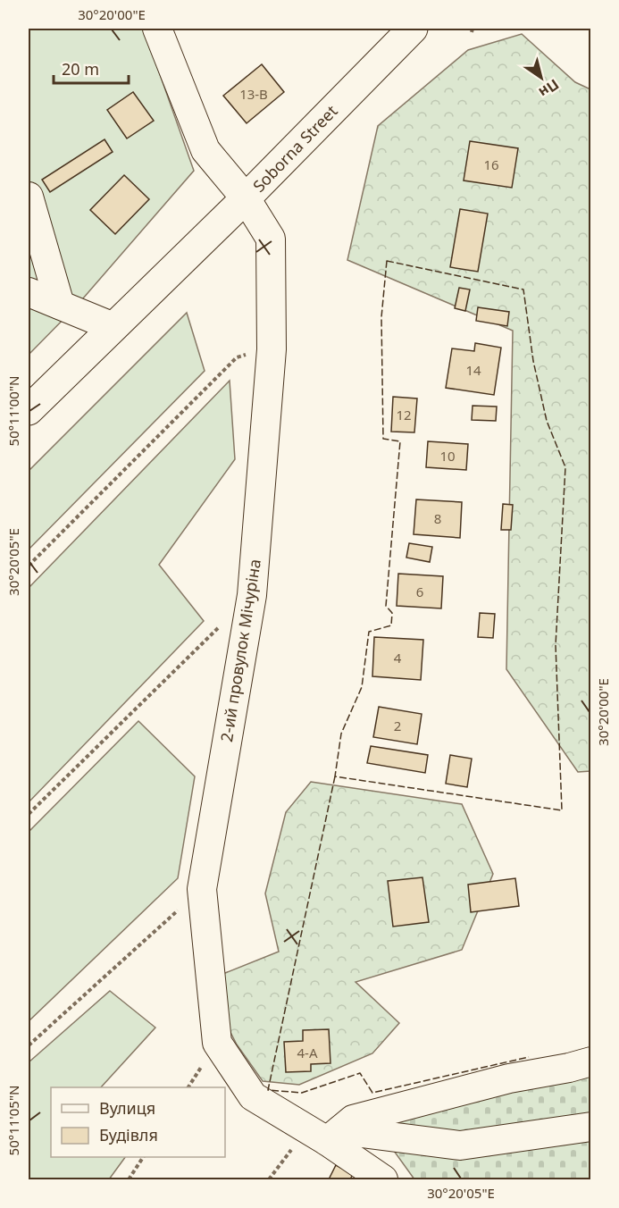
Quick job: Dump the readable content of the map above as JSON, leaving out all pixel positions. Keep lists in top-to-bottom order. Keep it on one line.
{"streets":{"main road":["Soborna Street"],"street":["2-ий провулок Мічуріна"]},"crossings":[["Soborna Street","2-ий провулок Мічуріна"]],"house_numbers":["13-В","16","14","12","10","8","6","4","2","4-А"],"legend":["Вулиця","Будівля"],"scale_bar":"20 m","north":"bottom right","coordinates":["30°20'00\"E","50°11'00\"N","30°20'05\"E","50°11'05\"N"]}
